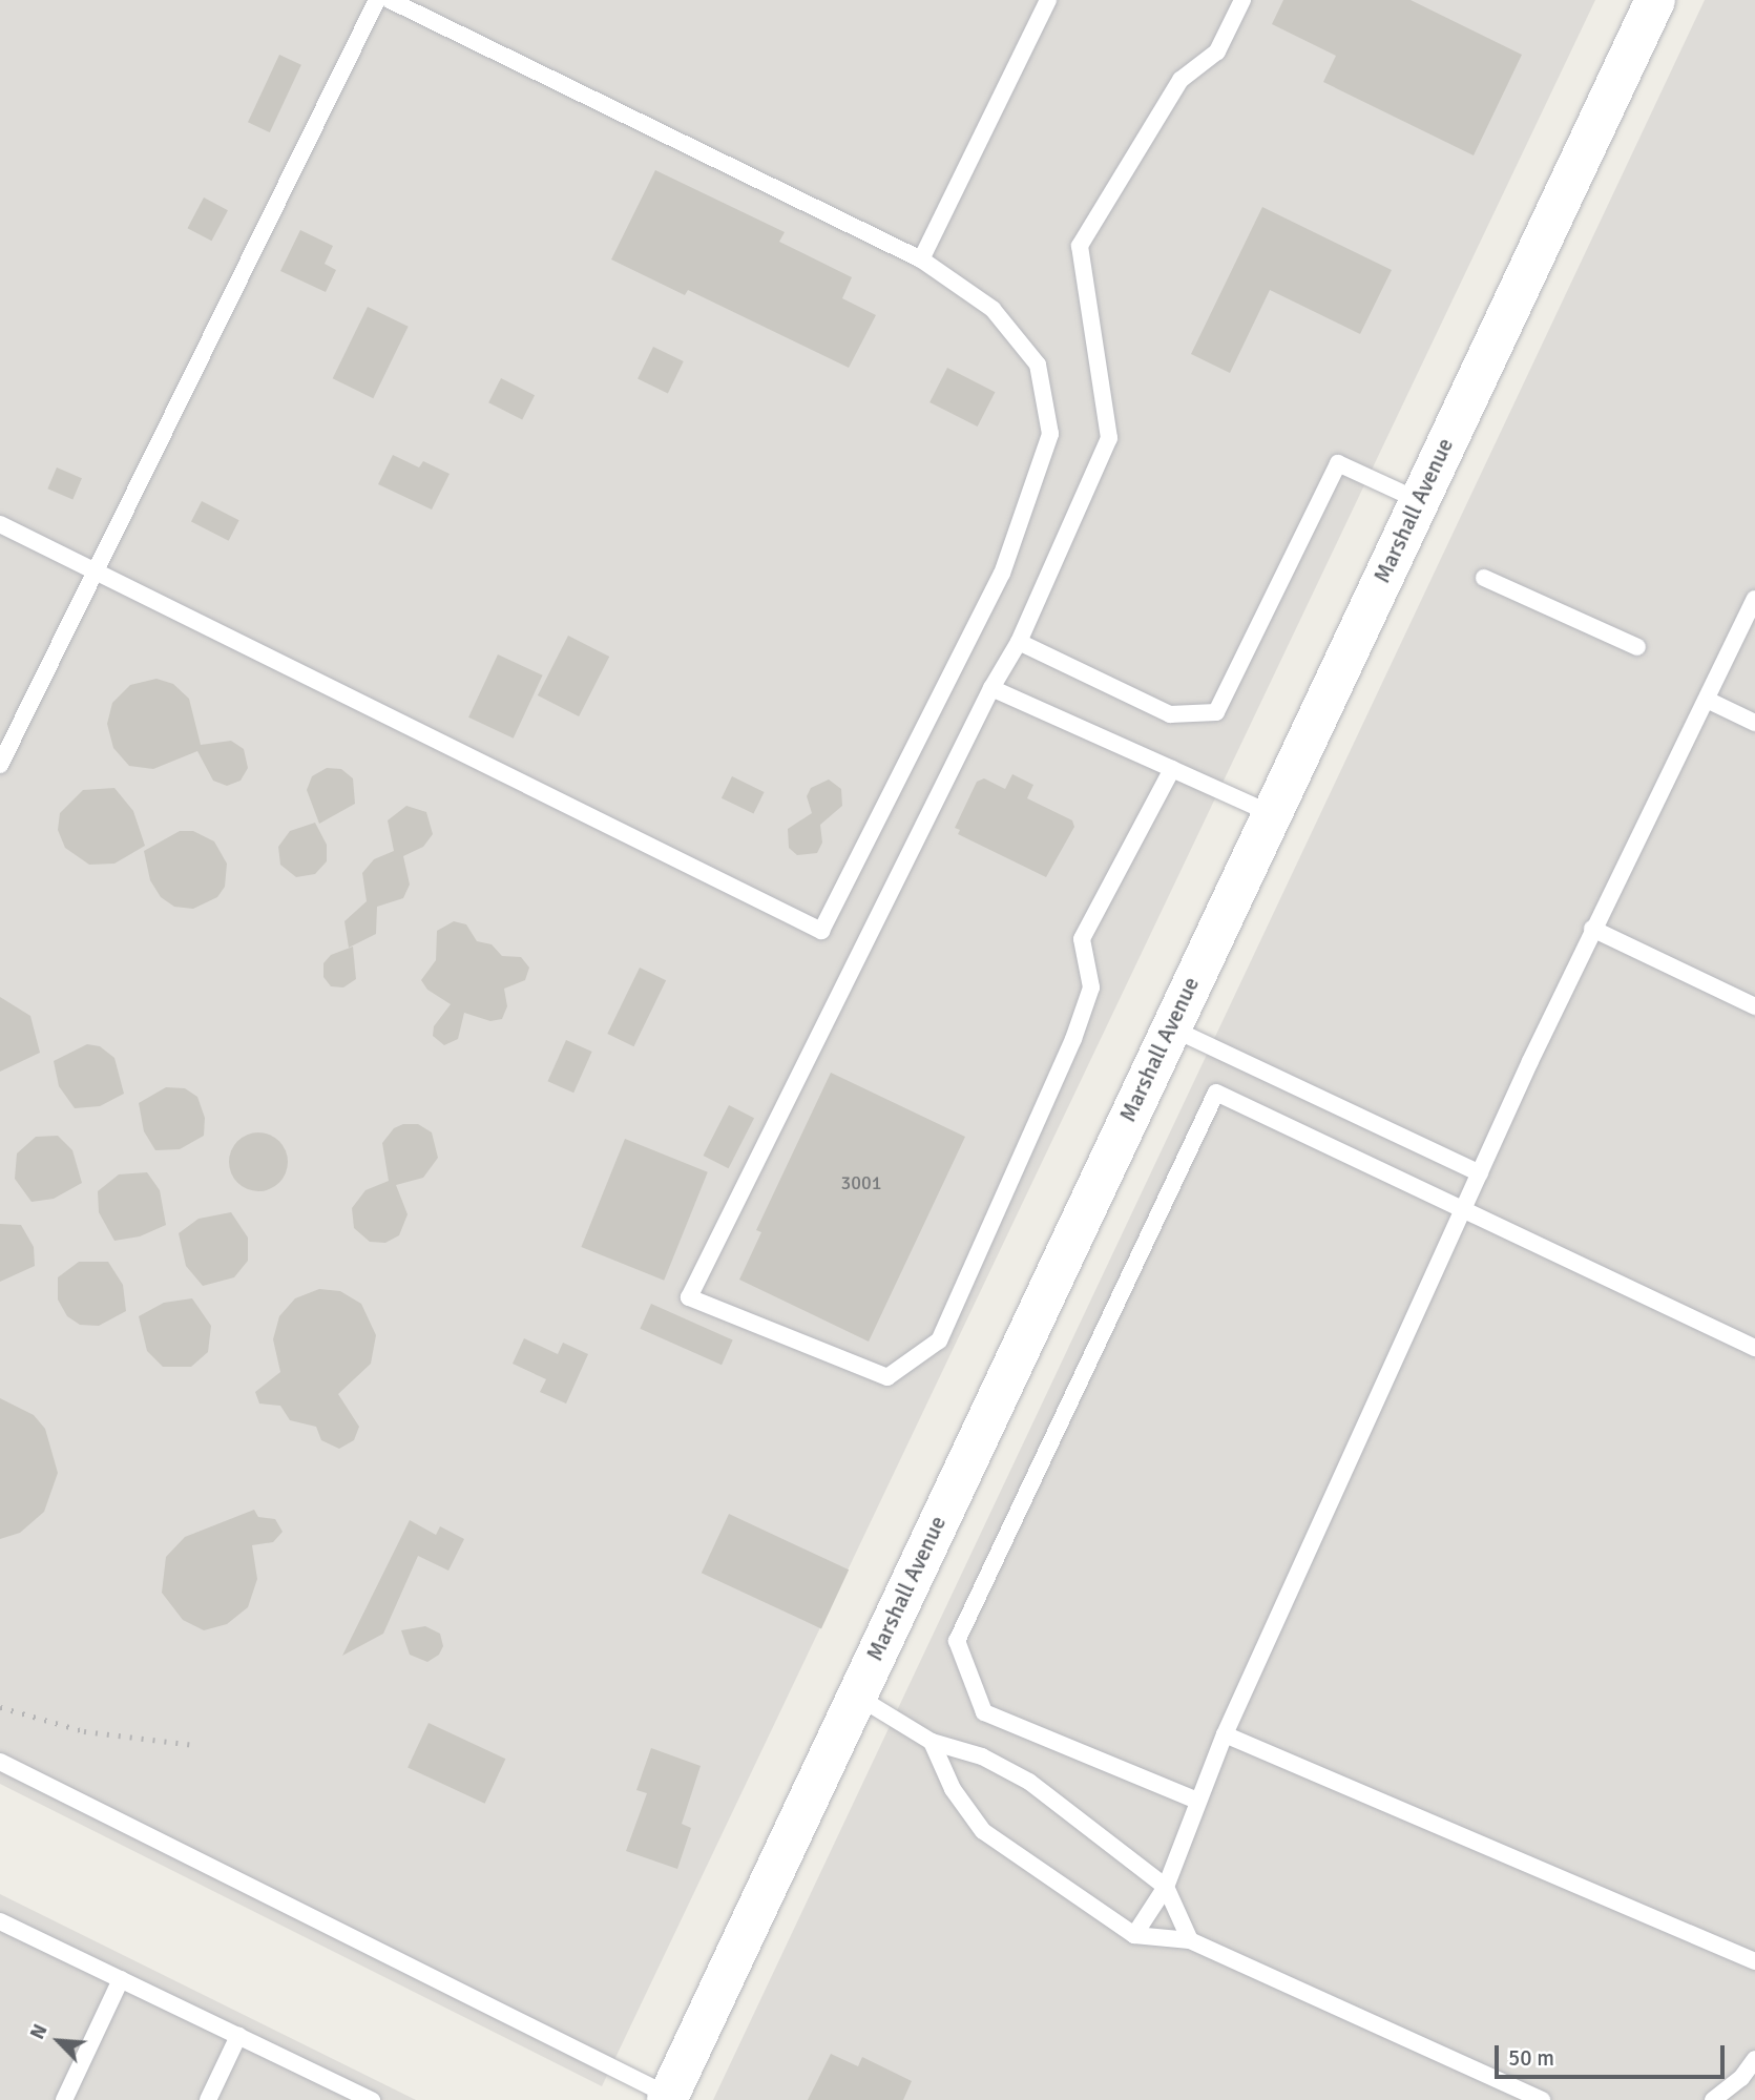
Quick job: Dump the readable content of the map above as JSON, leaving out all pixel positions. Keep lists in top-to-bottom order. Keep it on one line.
{"streets":{"street":["Marshall Avenue"]},"house_numbers":["3001"],"scale_bar":"50 m","north":"top left"}
